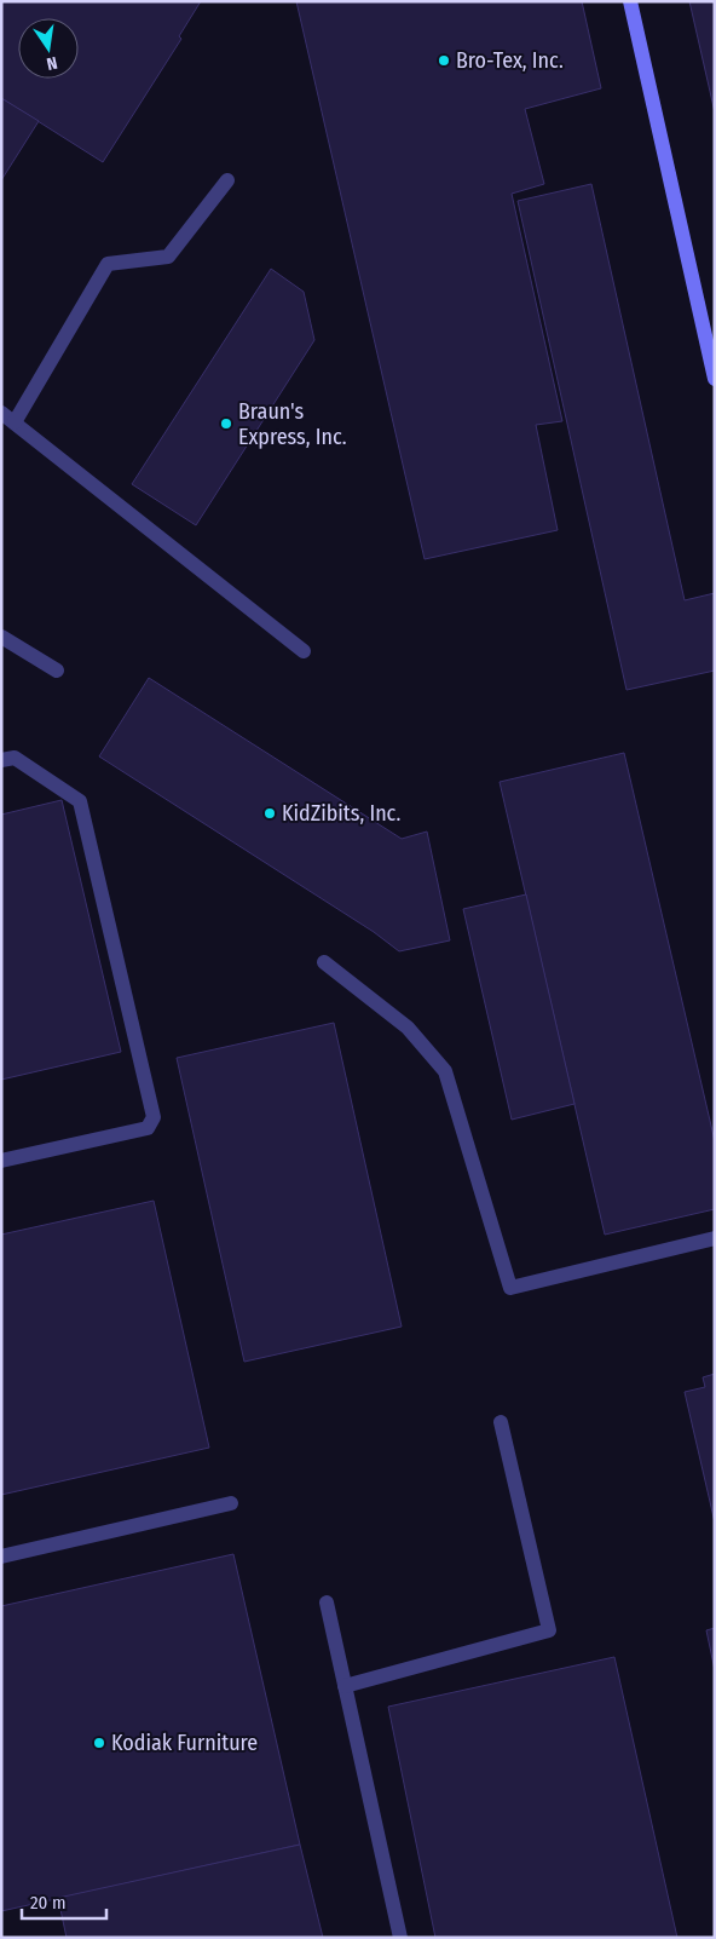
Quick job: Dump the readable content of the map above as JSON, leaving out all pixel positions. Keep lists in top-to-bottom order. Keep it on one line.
{"places":["Bro-Tex, Inc.","Braun's Express, Inc.","KidZibits, Inc.","Kodiak Furniture"],"scale_bar":"20 m","north":"bottom"}
